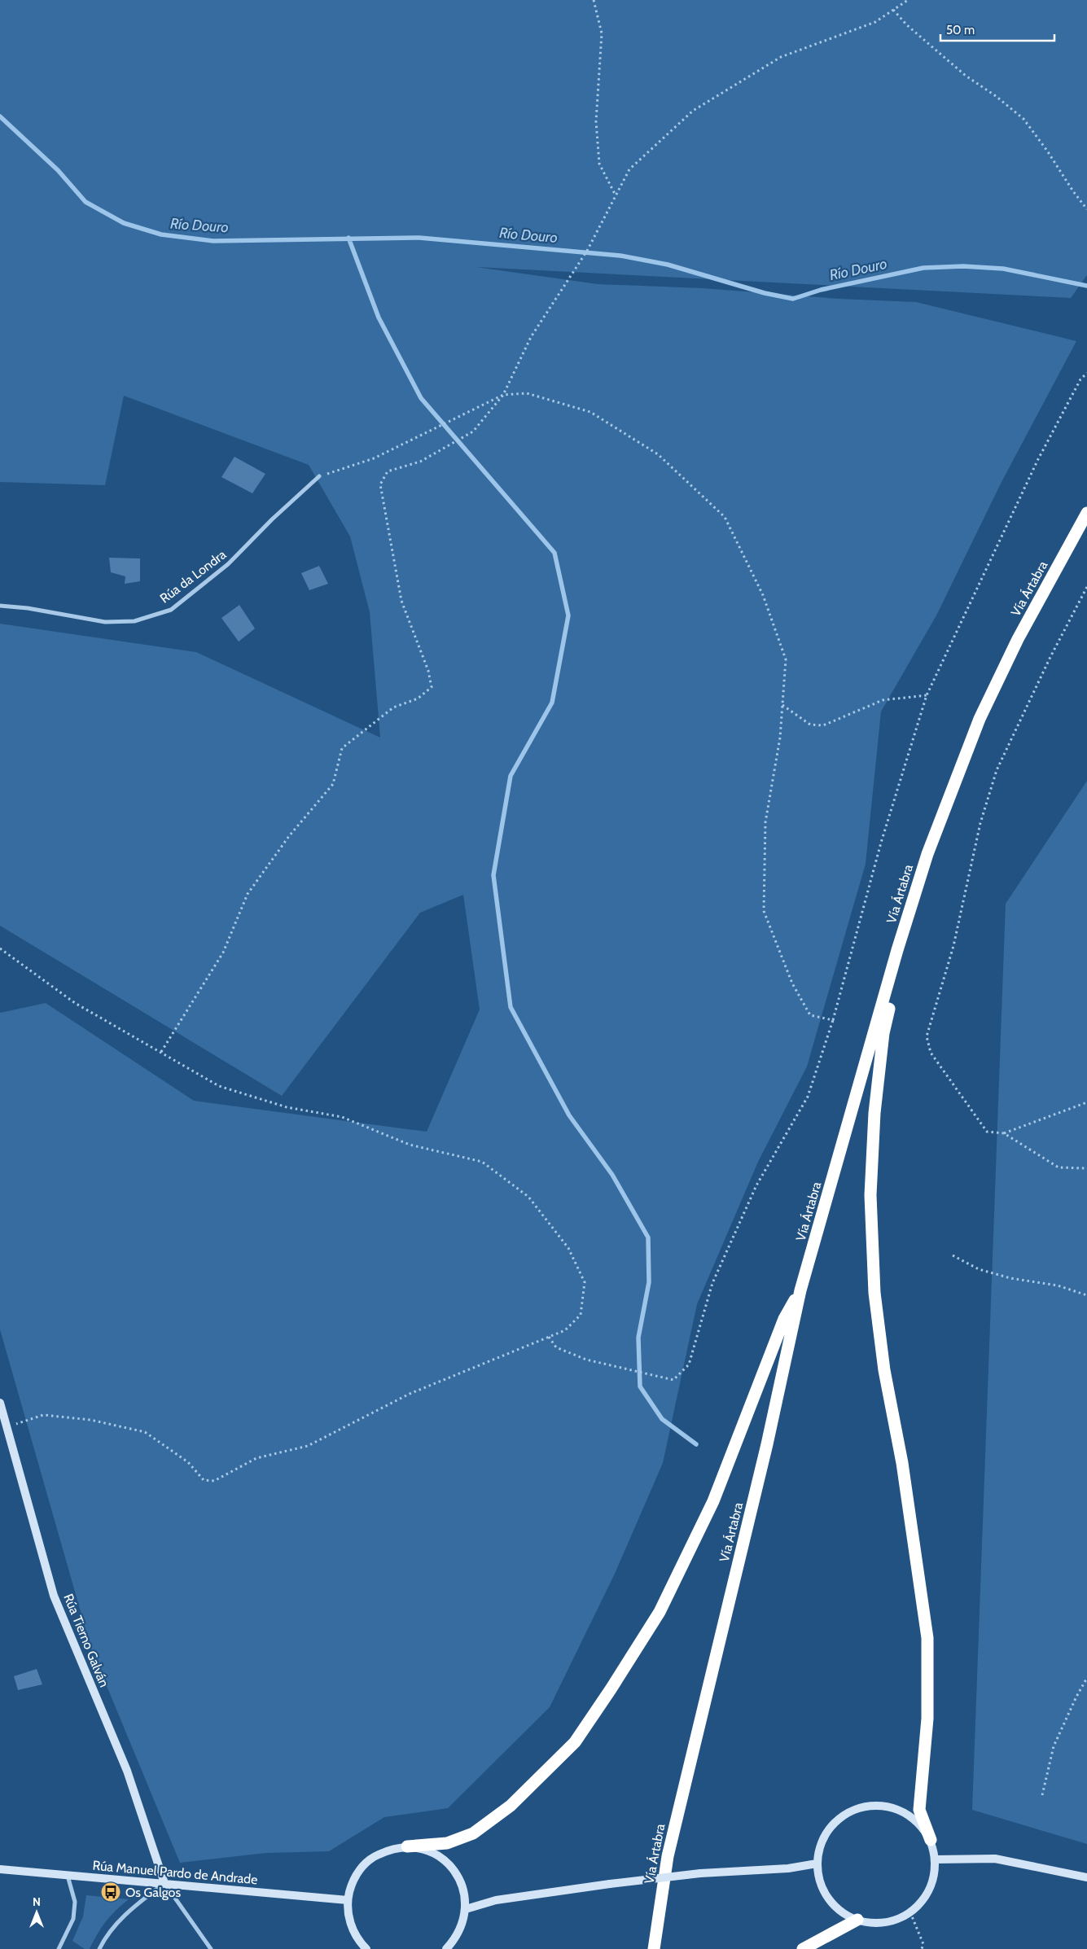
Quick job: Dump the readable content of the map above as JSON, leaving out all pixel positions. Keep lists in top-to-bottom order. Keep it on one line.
{"streets":{"highway":["Vía Ártabra"],"street":["Rúa da Londra","Rúa Tierno Galván","Rúa Manuel Pardo de Andrade"]},"crossings":[["Rúa Tierno Galván","Rúa Manuel Pardo de Andrade"]],"water":["Río Douro"],"places":{"bus stop":["Os Galgos"]},"scale_bar":"50 m","north":"top"}
